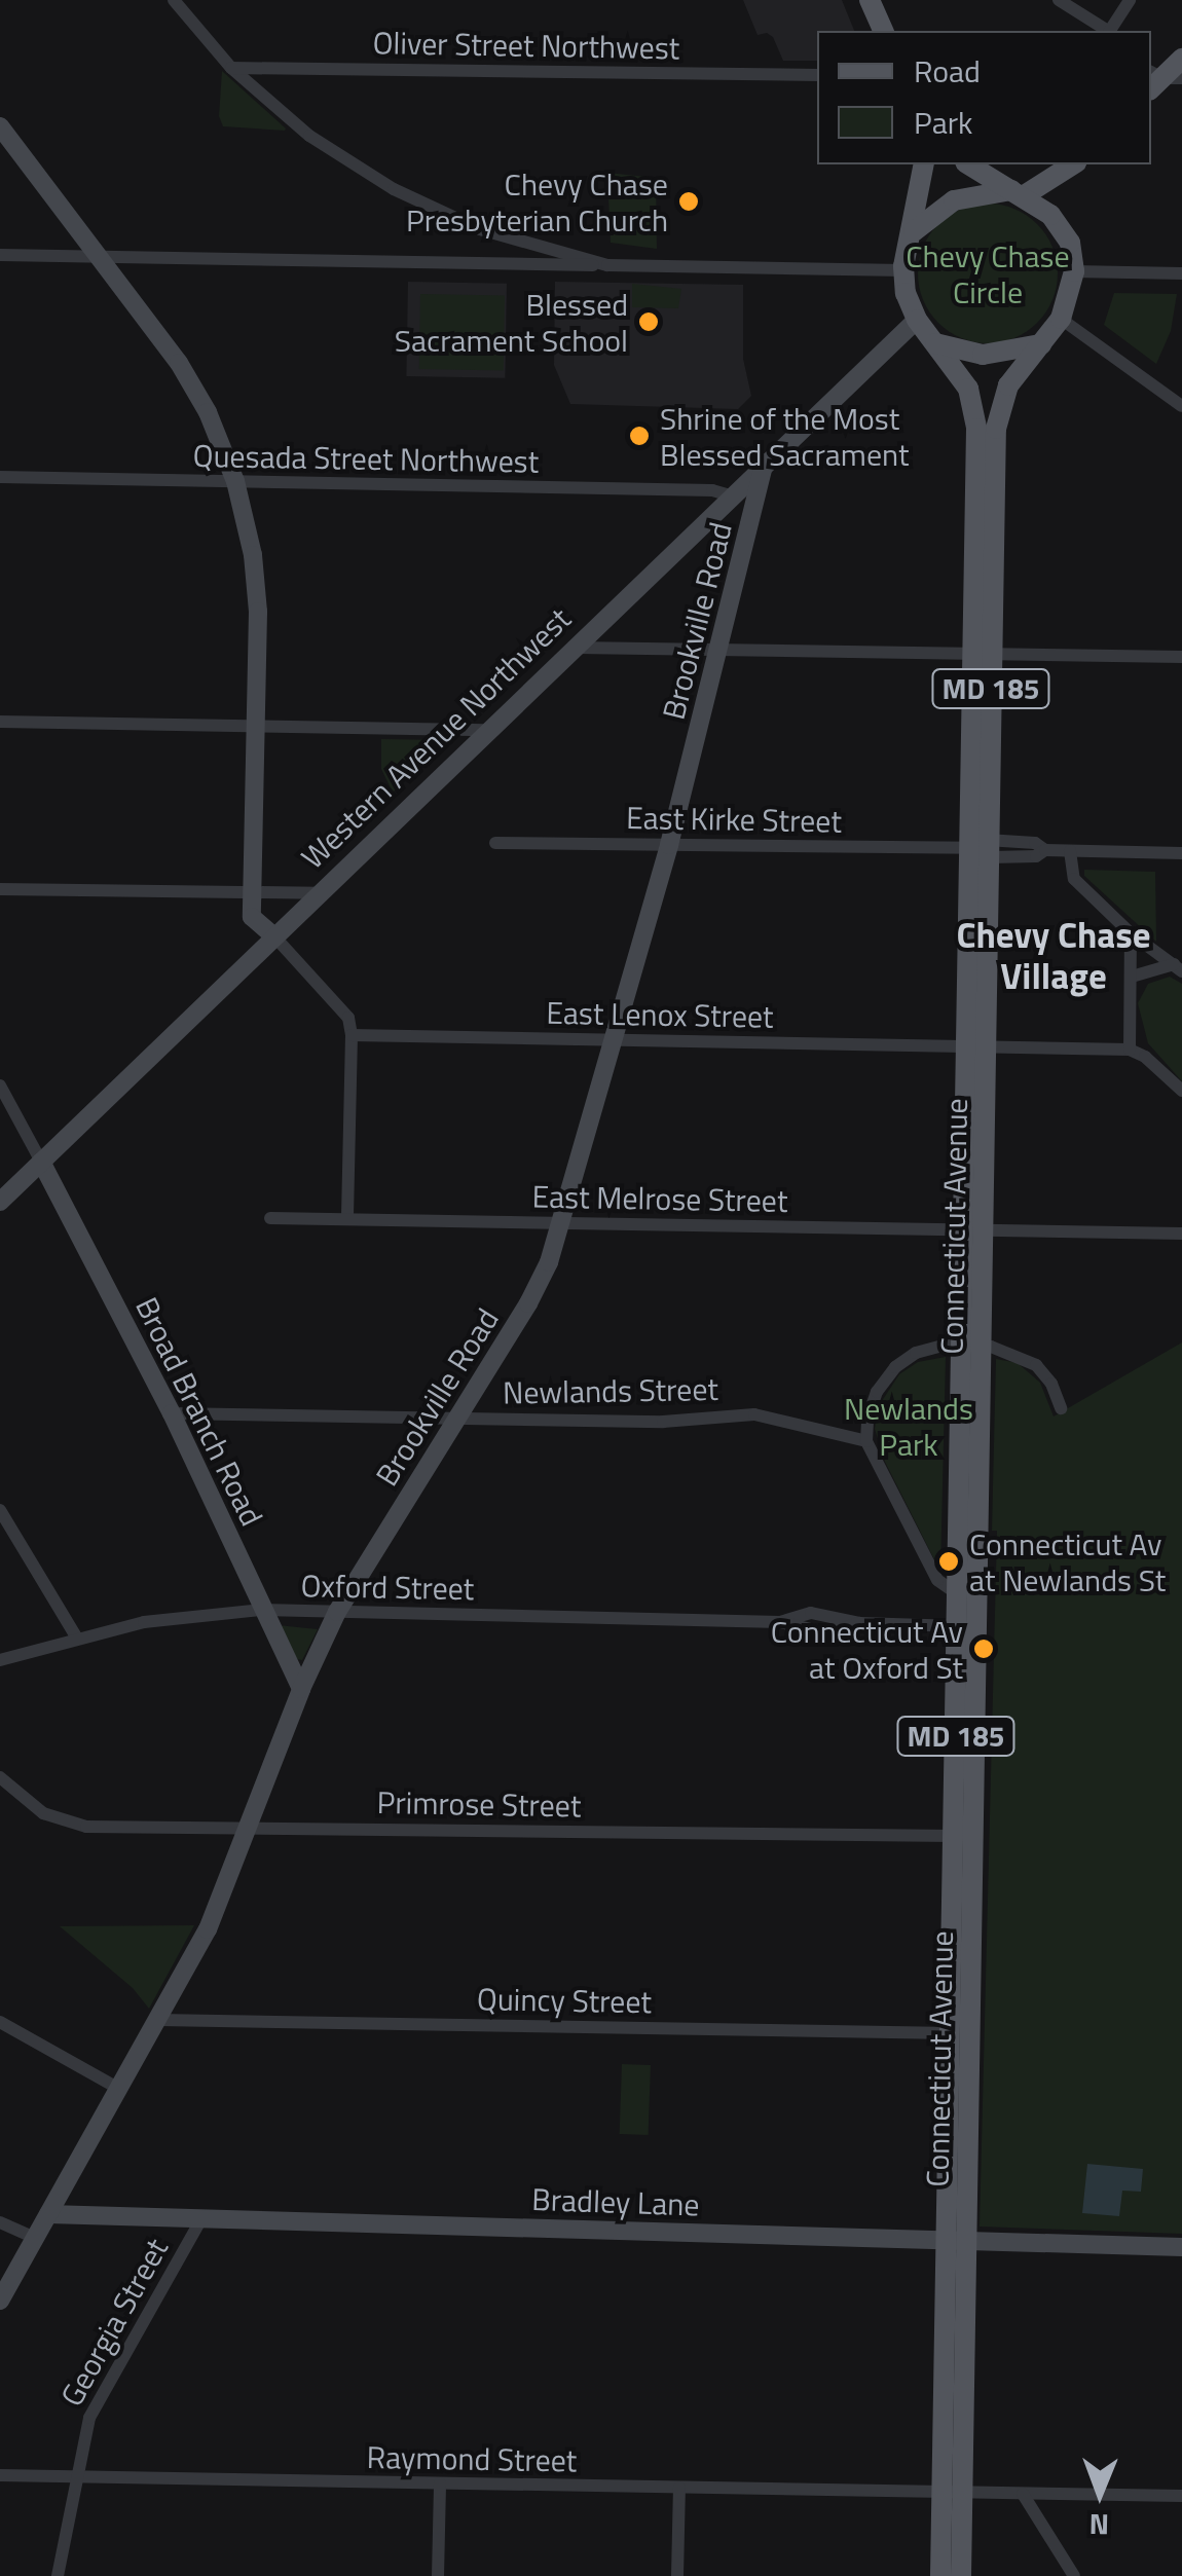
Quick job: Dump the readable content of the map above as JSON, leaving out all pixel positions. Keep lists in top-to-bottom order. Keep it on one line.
{"streets":{"main road":["MD 185","Connecticut Avenue"],"street":["Oliver Street Northwest","Quesada Street Northwest","Brookville Road","Western Avenue Northwest","East Kirke Street","East Lenox Street","East Melrose Street","Newlands Street","Broad Branch Road","Oxford Street","Primrose Street","Quincy Street","Bradley Lane","Georgia Street","Raymond Street"]},"crossings":[["Quesada Street Northwest","Western Avenue Northwest"],["Brookville Road","Western Avenue Northwest"],["Brookville Road","East Kirke Street"],["Brookville Road","East Lenox Street"],["Brookville Road","East Melrose Street"],["Brookville Road","Newlands Street"],["Brookville Road","Broad Branch Road"],["Brookville Road","Oxford Street"],["Brookville Road","Primrose Street"],["Brookville Road","Quincy Street"],["Brookville Road","Bradley Lane"],["Western Avenue Northwest","Connecticut Avenue"],["Western Avenue Northwest","Broad Branch Road"],["East Kirke Street","Connecticut Avenue"],["East Lenox Street","Connecticut Avenue"],["East Melrose Street","Connecticut Avenue"],["Connecticut Avenue","Oxford Street"],["Connecticut Avenue","Primrose Street"],["Connecticut Avenue","Quincy Street"],["Connecticut Avenue","Bradley Lane"],["Connecticut Avenue","Raymond Street"],["Newlands Street","Broad Branch Road"],["Broad Branch Road","Oxford Street"],["Bradley Lane","Georgia Street"],["Georgia Street","Raymond Street"]],"districts":["Chevy Chase Village"],"parks":["Chevy Chase Circle","Newlands Park"],"places":["Chevy Chase Presbyterian Church","Blessed Sacrament School","Shrine of the Most Blessed Sacrament","Connecticut Av at Newlands St","Connecticut Av at Oxford St"],"legend":["Road","Park"],"north":"bottom"}
